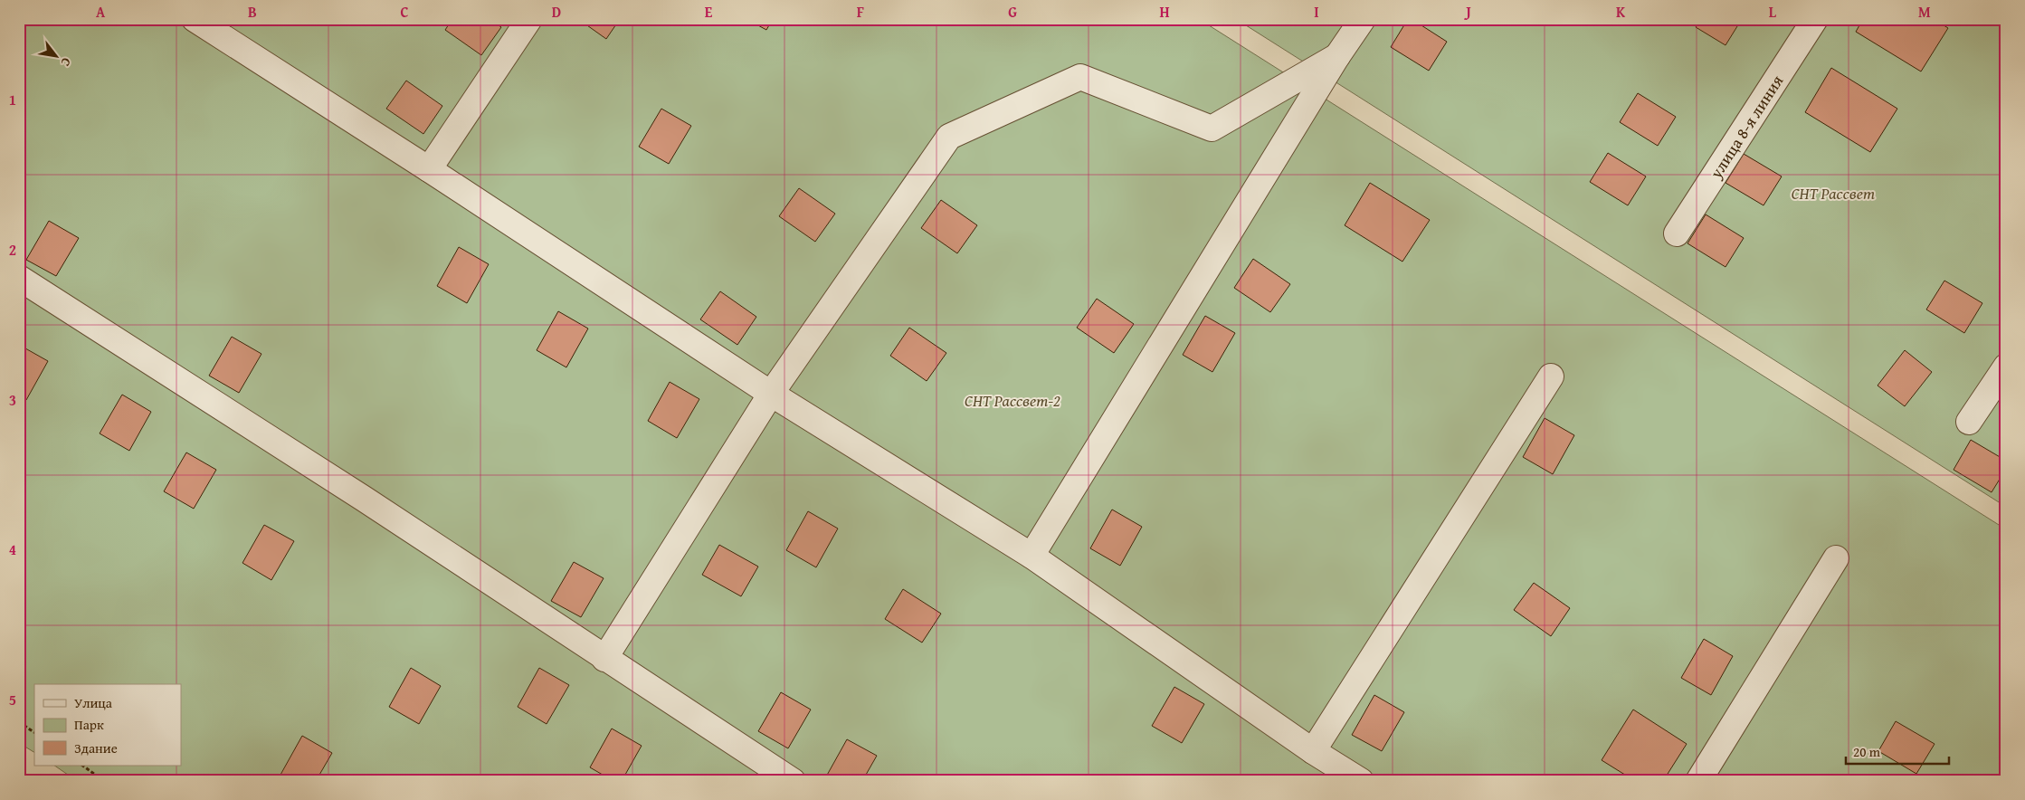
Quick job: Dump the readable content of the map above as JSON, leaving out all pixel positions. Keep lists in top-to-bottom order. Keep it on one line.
{"streets":{"street":["улица 8-я линия"]},"parks":["СНТ Рассвет","СНТ Рассвет-2"],"legend":["Улица","Парк","Здание"],"scale_bar":"20 m","north":"bottom right","grid":{"columns":["A","B","C","D","E","F","G","H","I","J","K","L","M"],"rows":["1","2","3","4","5"]}}
